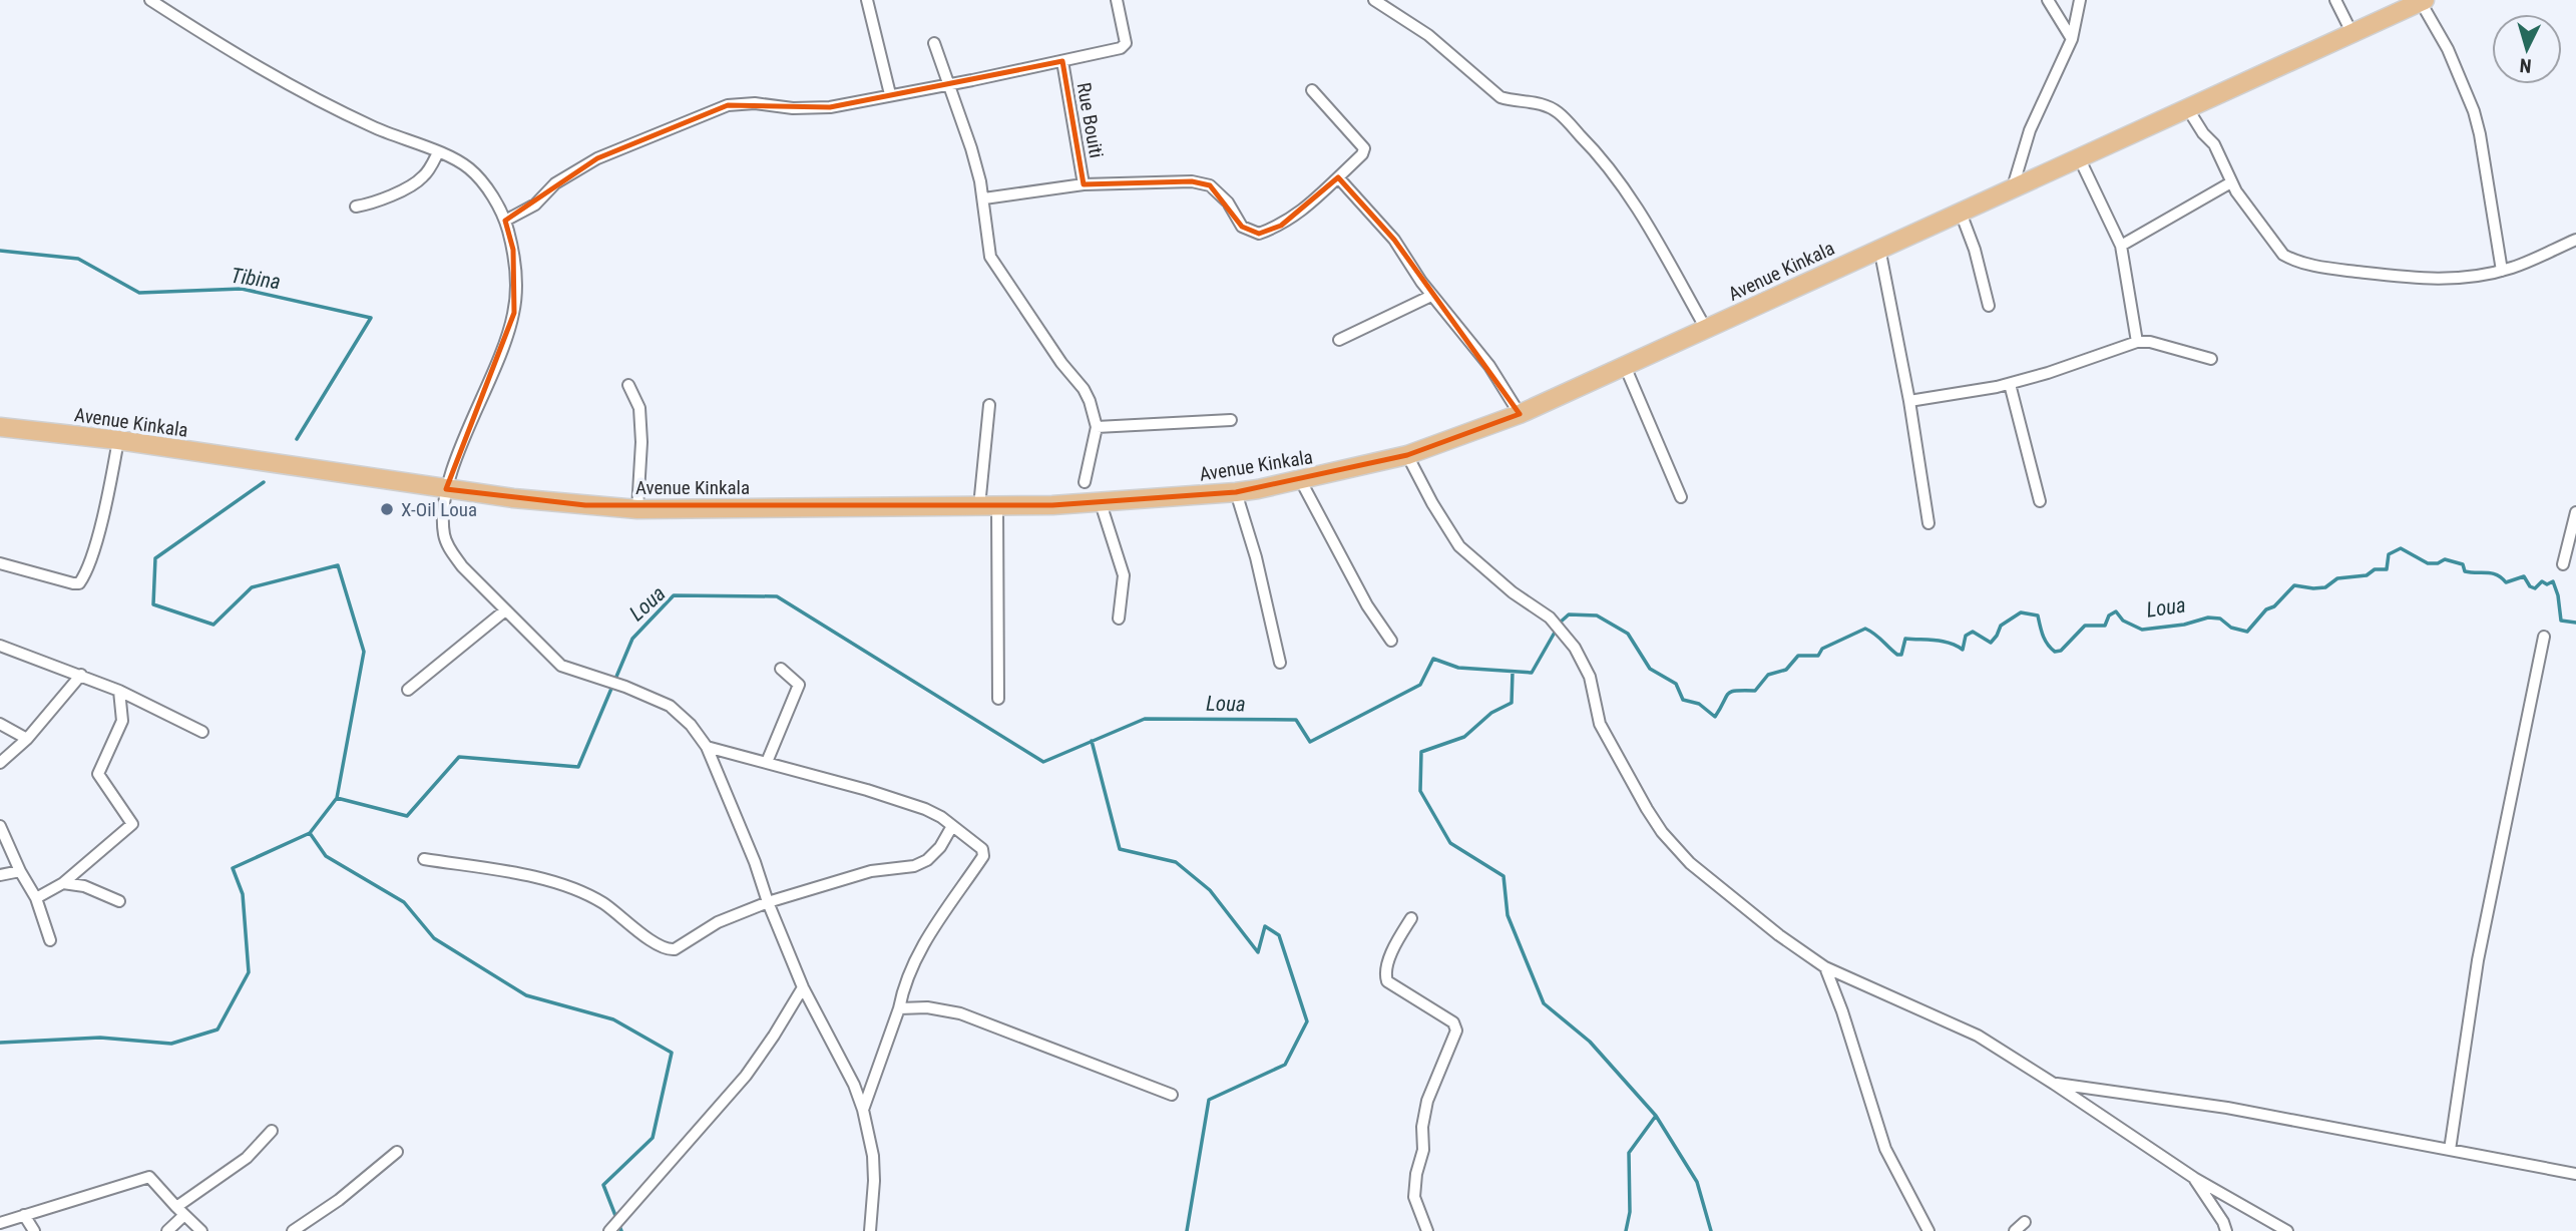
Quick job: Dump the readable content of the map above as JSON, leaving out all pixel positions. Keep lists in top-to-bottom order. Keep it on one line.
{"streets":{"main road":["Avenue Kinkala"],"street":["Rue Bouiti"]},"water":["Tibina","Loua"],"places":["X-Oil Loua"],"north":"bottom"}
